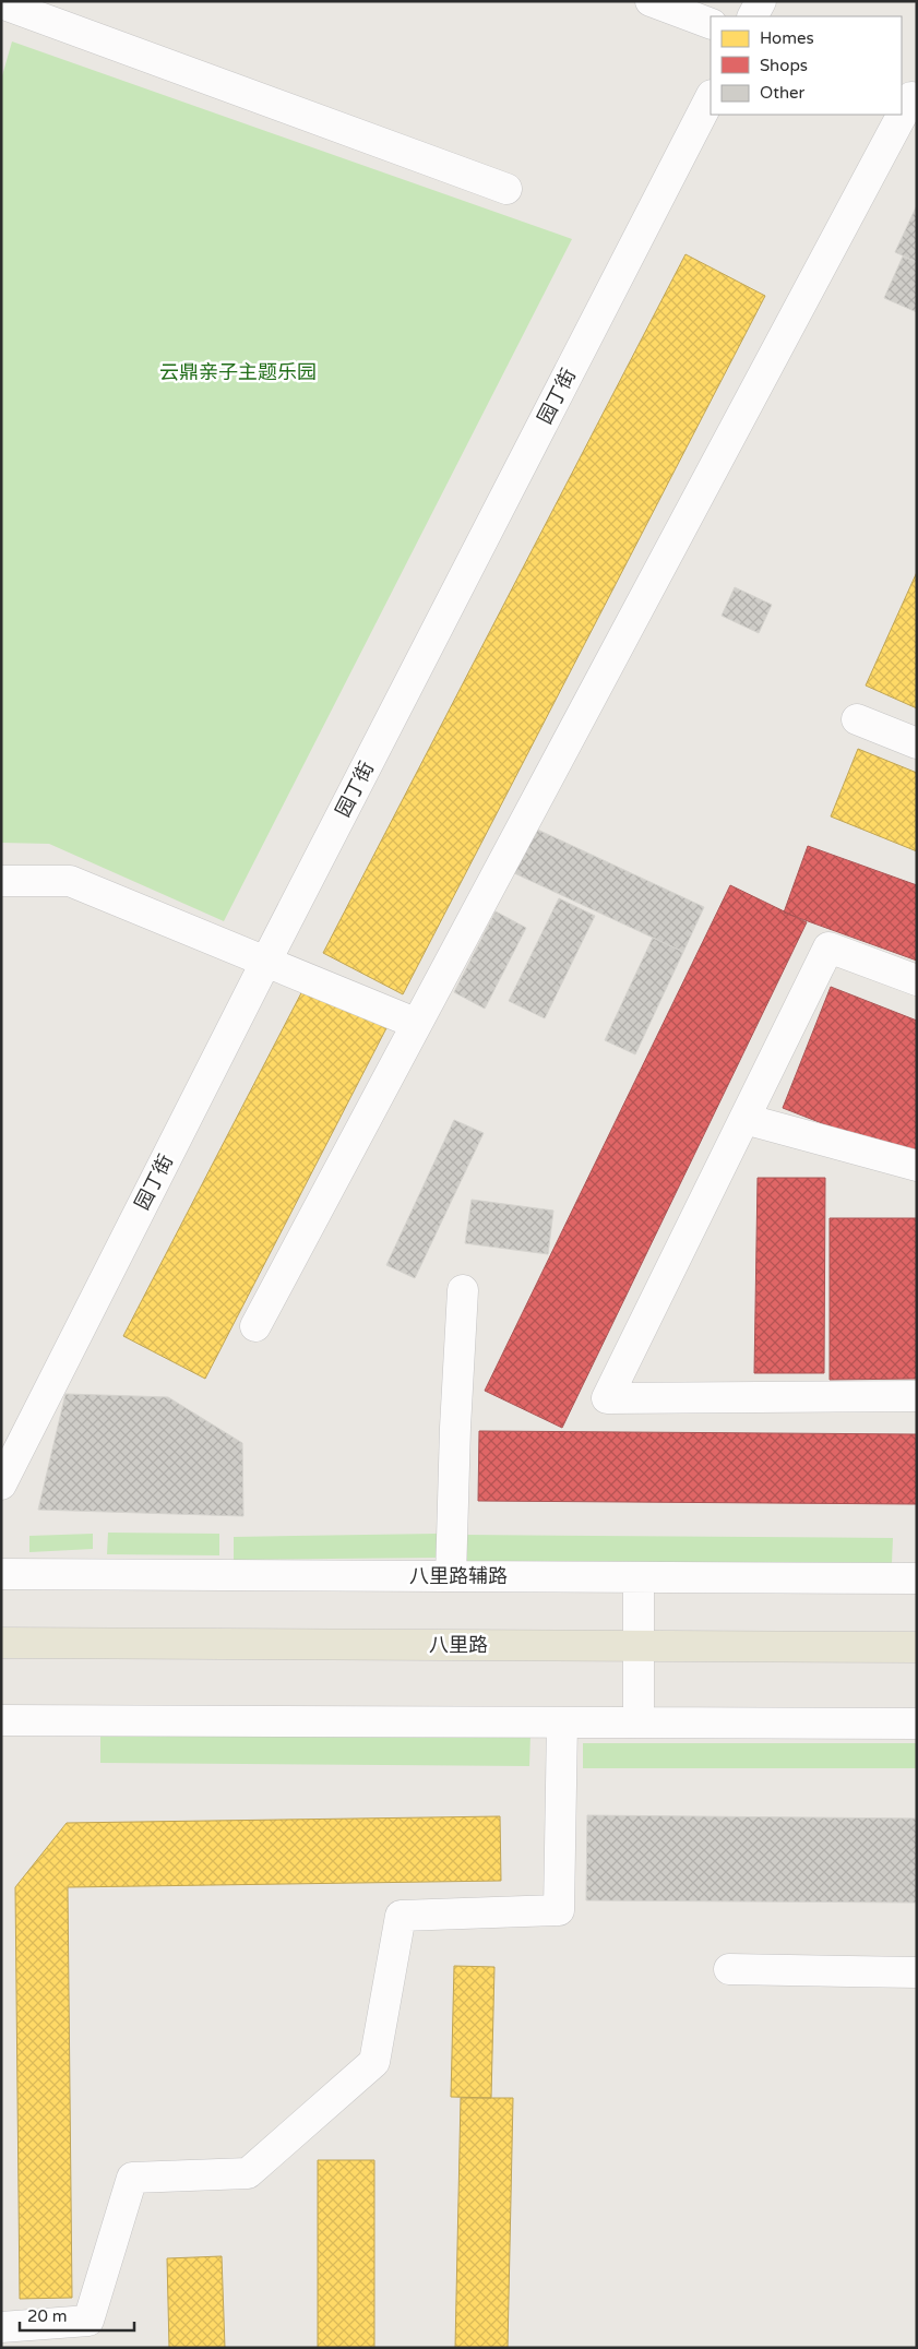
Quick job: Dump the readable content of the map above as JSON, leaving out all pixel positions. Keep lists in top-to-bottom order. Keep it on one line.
{"streets":{"main road":["八里路"],"street":["园丁街","八里路辅路"]},"parks":["云鼎亲子主题乐园"],"legend":["Homes","Shops","Other"],"scale_bar":"20 m"}
